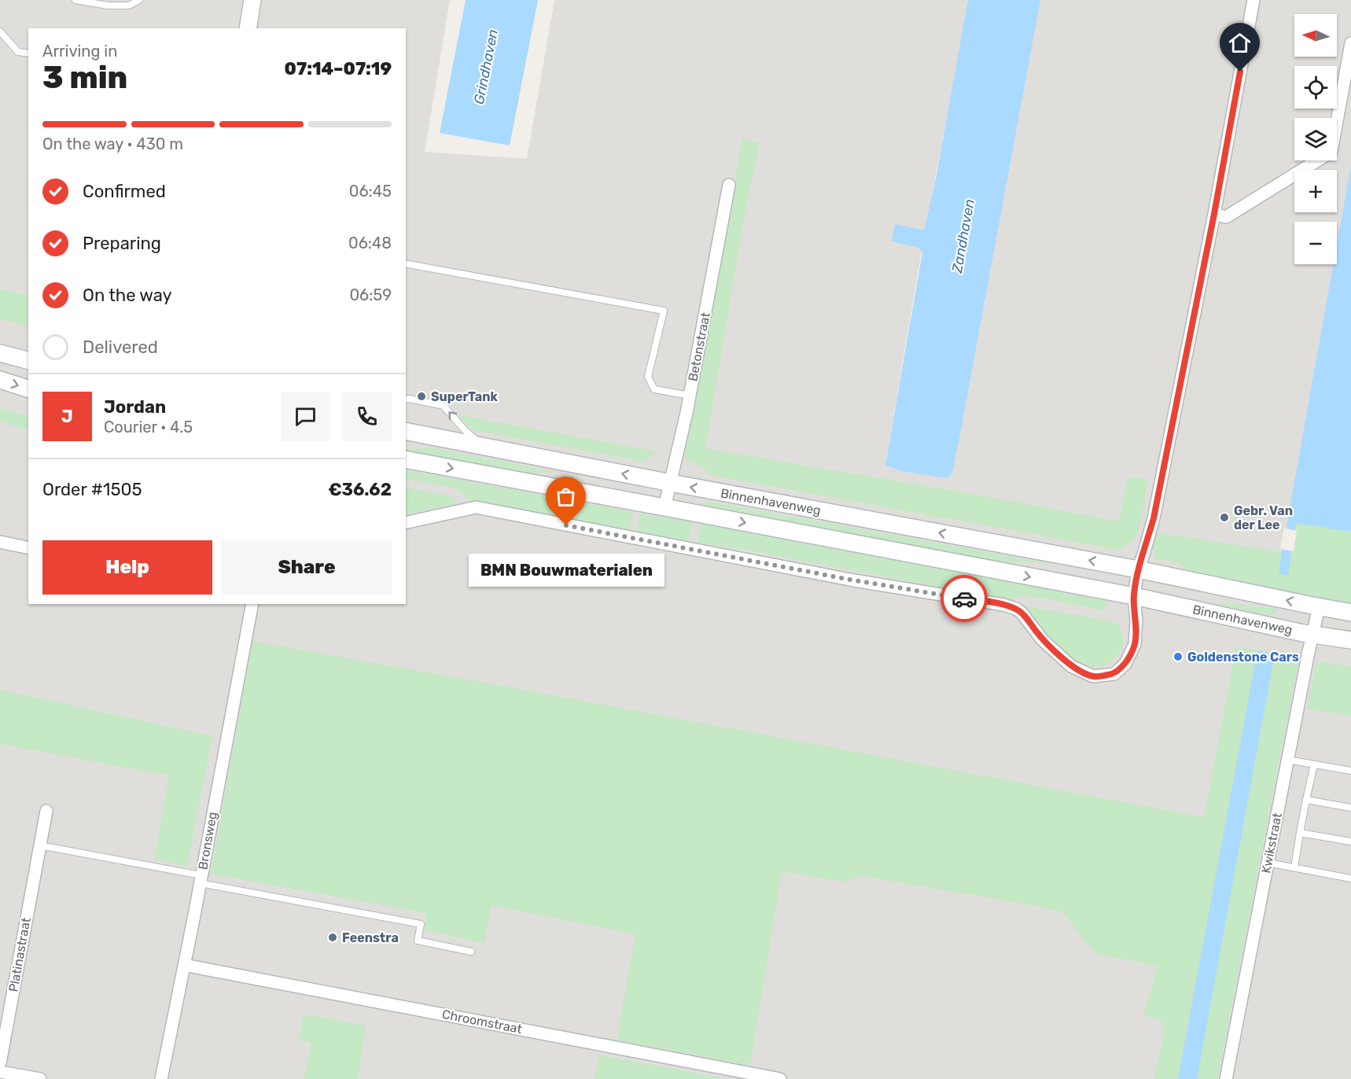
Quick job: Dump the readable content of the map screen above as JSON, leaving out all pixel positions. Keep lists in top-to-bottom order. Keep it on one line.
{"streets":{"main road":["Binnenhavenweg"],"street":["Betonstraat","Bronsweg","Kwikstraat","Platinastraat","Chroomstraat"]},"crossings":[["Betonstraat","Binnenhavenweg"],["Binnenhavenweg","Kwikstraat"],["Bronsweg","Chroomstraat"]],"water":["Grindhaven","Zandhaven"],"places":["SuperTank","Gebr. Van der Lee","BMN Bouwmaterialen","Goldenstone Cars","Feenstra"],"north":"left","page":{"map_buttons":["+","−"],"heading":["3 min","Arriving in","07:14–07:19"],"panel":["Jordan","Courier · 4.5","Order #1505","€36.62"],"bar":"On the way · 430 m","list":[["Confirmed","06:45"],["Preparing","06:48"],["On the way","06:59"],"Delivered"],"round":"J","buttons":["Help","Share"],"bubble":"BMN Bouwmaterialen"}}
